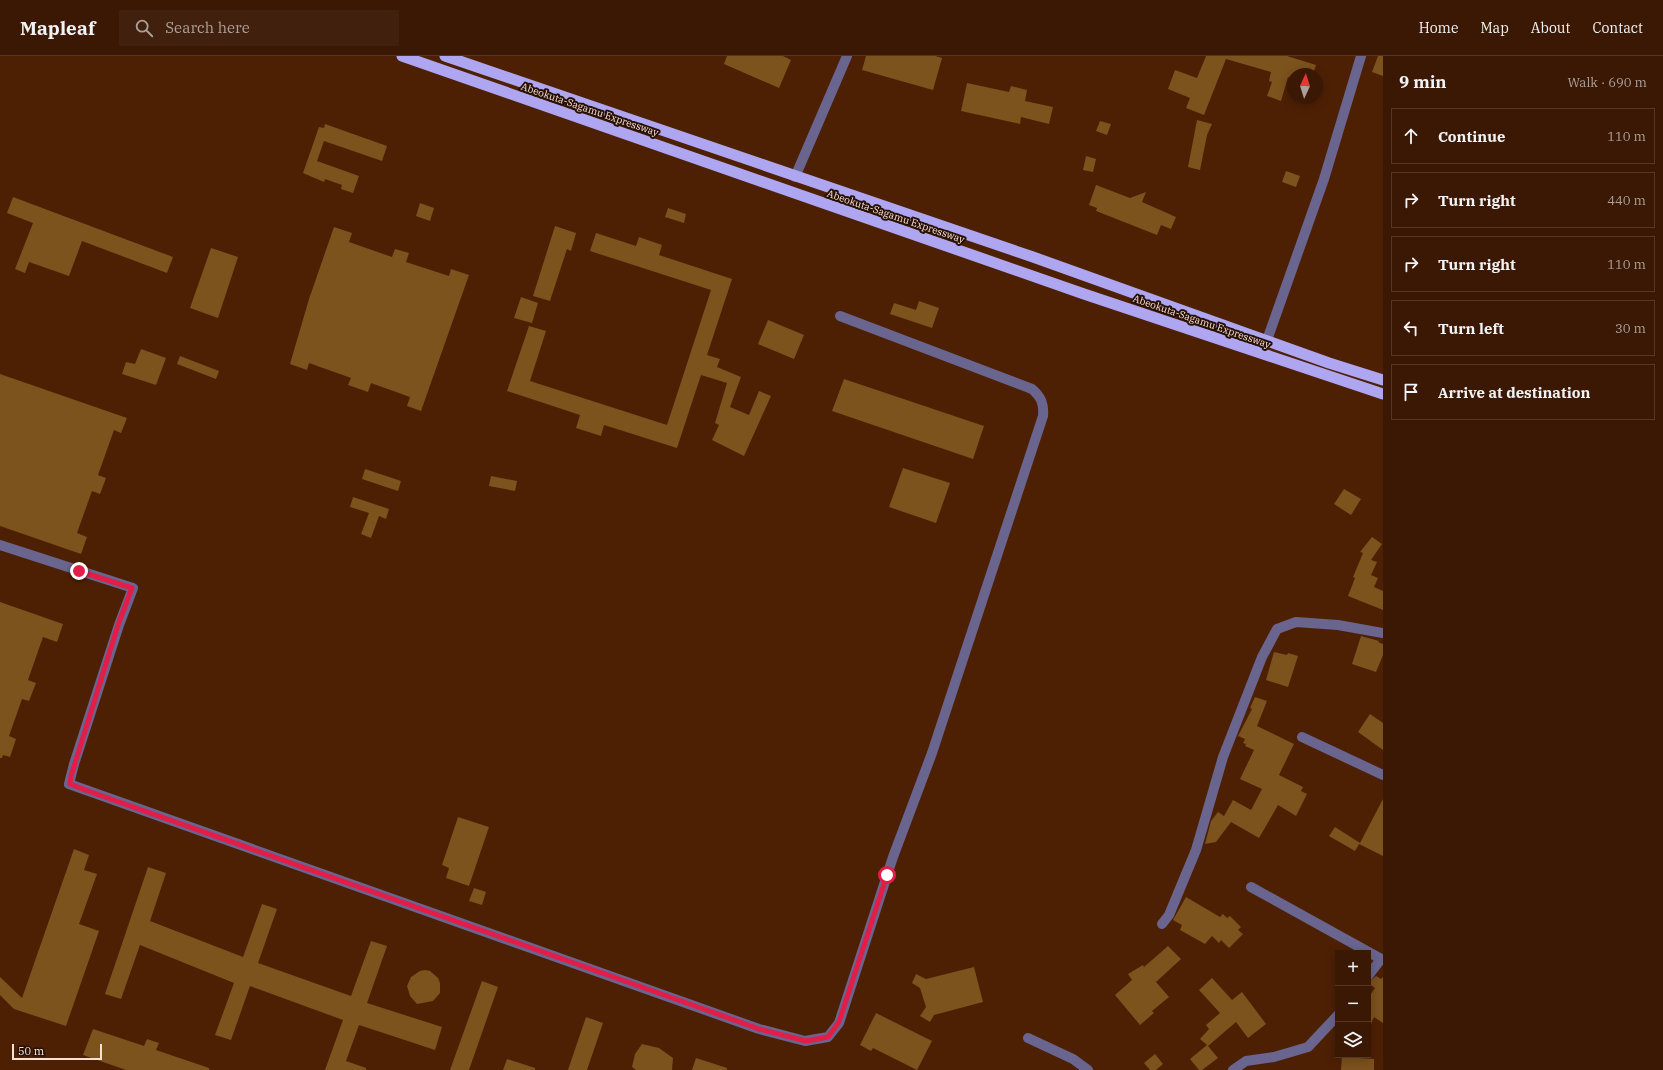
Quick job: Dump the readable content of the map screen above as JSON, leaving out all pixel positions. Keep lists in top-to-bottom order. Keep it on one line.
{"streets":{"highway":["Abeokuta-Sagamu Expressway"]},"scale_bar":"50 m","north":"top","page":{"header":"Mapleaf","search":"Search here","nav":["Home","Map","About","Contact"],"heading":["9 min","Walk · 690 m"],"list":[["Continue","110 m"],["Turn right","440 m"],["Turn right","110 m"],["Turn left","30 m"],"Arrive at destination"],"map_buttons":["+","−"],"scale":"50 m"}}
